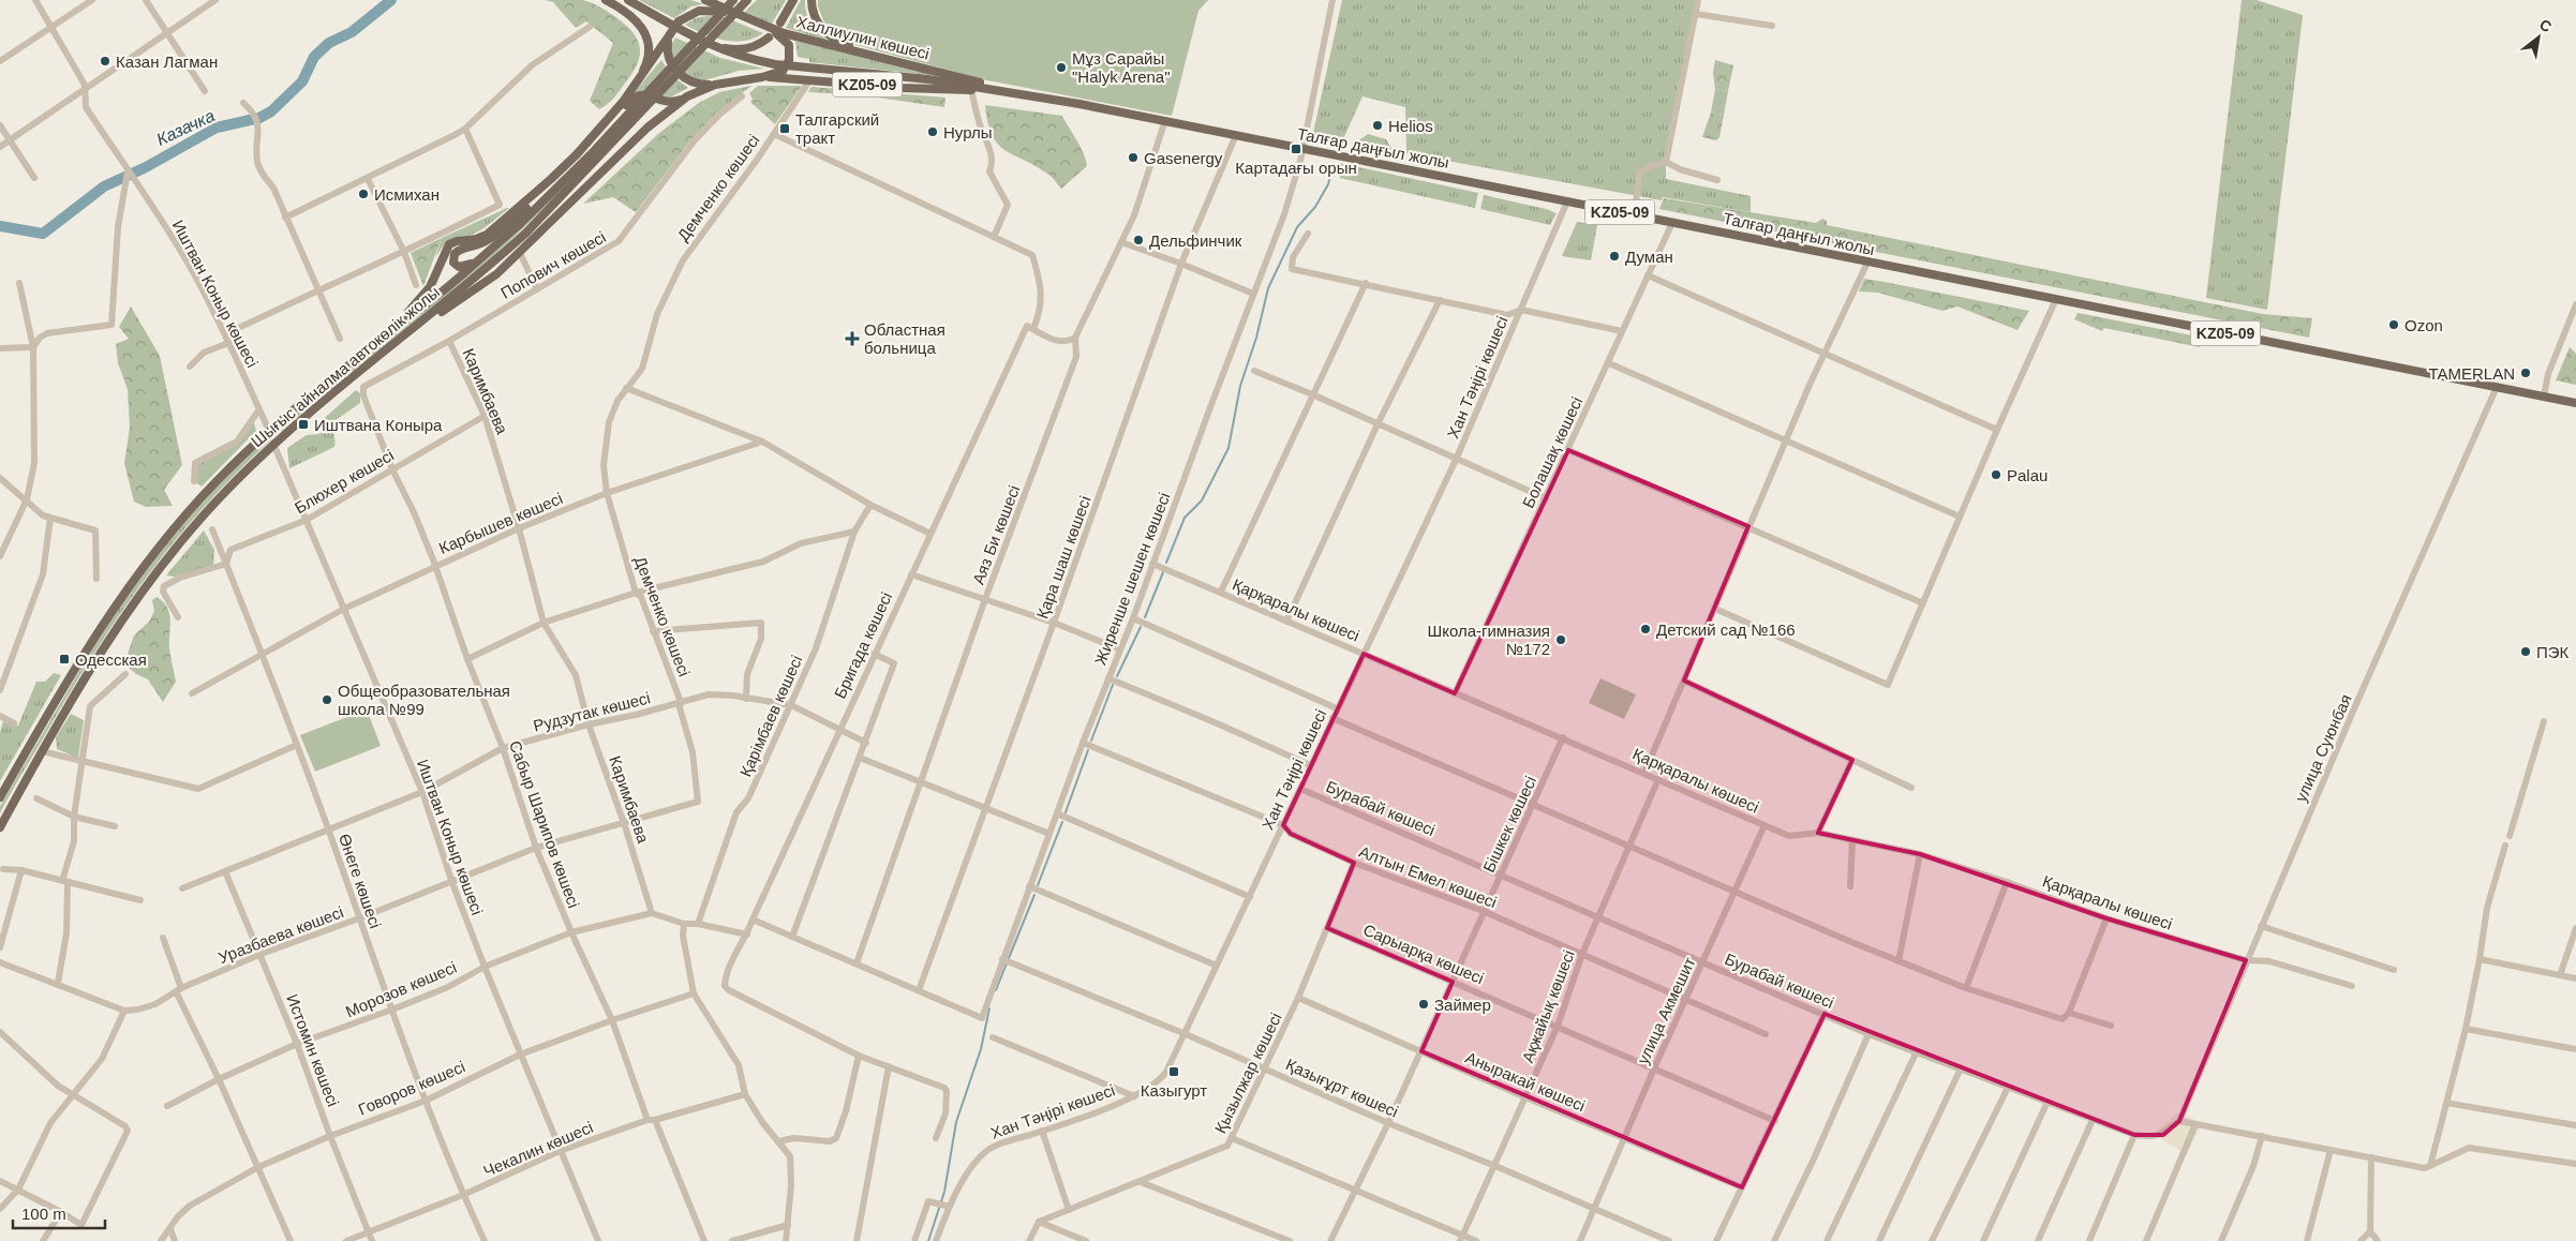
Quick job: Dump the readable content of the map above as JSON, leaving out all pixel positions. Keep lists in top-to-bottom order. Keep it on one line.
{"streets":{"main road":["Халлиулин көшесі","KZ05-09","Талғар даңғыл жолы","Шығыс айналма автокөлік жолы"],"street":["Демченко көшесі","Попович көшесі","Иштван Коныр көшесі","Хан Тәңірі көшесі","Каримбаева","Болашақ көшесі","Блюхер көшесі","Карбышев көшесі","Аяз Би көшесі","Қара шаш көшесі","Жиренше шешен көшесі","Қарқаралы көшесі","Бригада көшесі","Рудзутак көшесі","Қарімбаев көшесі","улица Суюнбая","Бурабай көшесі","Сабыр Шарипов көшесі","Бішкек көшесі","Алтын Емел көшесі","Өнеге көшесі","Уразбаева көшесі","Сарыарқа көшесі","Морозов көшесі","Ақжайық көшесі","улица Акмешит","Истомин көшесі","Қызылжар көшесі","Аныракай көшесі","Говоров көшесі","Қазығұрт көшесі","Чекалин көшесі"]},"crossings":[["Халлиулин көшесі","KZ05-09"],["Халлиулин көшесі","Талғар даңғыл жолы"],["KZ05-09","Талғар даңғыл жолы"],["KZ05-09","Демченко көшесі"],["Талғар даңғыл жолы","Хан Тәңірі көшесі"],["Талғар даңғыл жолы","Болашақ көшесі"],["Талғар даңғыл жолы","Аяз Би көшесі"],["Талғар даңғыл жолы","Қара шаш көшесі"],["Талғар даңғыл жолы","Жиренше шешен көшесі"],["Талғар даңғыл жолы","улица Суюнбая"],["Демченко көшесі","Карбышев көшесі"],["Демченко көшесі","Рудзутак көшесі"],["Демченко көшесі","Уразбаева көшесі"],["Попович көшесі","Каримбаева"],["Попович көшесі","Сабыр Шарипов көшесі"],["Иштван Коныр көшесі","Шығыс айналма автокөлік жолы"],["Иштван Коныр көшесі","Блюхер көшесі"],["Иштван Коныр көшесі","Карбышев көшесі"],["Иштван Коныр көшесі","Рудзутак көшесі"],["Иштван Коныр көшесі","Уразбаева көшесі"],["Иштван Коныр көшесі","Морозов көшесі"],["Иштван Коныр көшесі","Говоров көшесі"],["Иштван Коныр көшесі","Чекалин көшесі"],["Хан Тәңірі көшесі","Қарқаралы көшесі"],["Хан Тәңірі көшесі","Бурабай көшесі"],["Хан Тәңірі көшесі","Алтын Емел көшесі"],["Хан Тәңірі көшесі","Қазығұрт көшесі"],["Каримбаева","Блюхер көшесі"],["Каримбаева","Карбышев көшесі"],["Каримбаева","Рудзутак көшесі"],["Каримбаева","Уразбаева көшесі"],["Каримбаева","Морозов көшесі"],["Болашақ көшесі","Қарқаралы көшесі"],["Блюхер көшесі","Сабыр Шарипов көшесі"],["Блюхер көшесі","Өнеге көшесі"],["Карбышев көшесі","Сабыр Шарипов көшесі"],["Карбышев көшесі","Өнеге көшесі"],["Қара шаш көшесі","Жиренше шешен көшесі"],["Жиренше шешен көшесі","Қарқаралы көшесі"],["Жиренше шешен көшесі","Бурабай көшесі"],["Жиренше шешен көшесі","Алтын Емел көшесі"],["Жиренше шешен көшесі","Қазығұрт көшесі"],["Қарқаралы көшесі","улица Суюнбая"],["Қарқаралы көшесі","Бішкек көшесі"],["Қарқаралы көшесі","Ақжайық көшесі"],["Қарқаралы көшесі","улица Акмешит"],["Бригада көшесі","Рудзутак көшесі"],["Рудзутак көшесі","Қарімбаев көшесі"],["Рудзутак көшесі","Сабыр Шарипов көшесі"],["Рудзутак көшесі","Өнеге көшесі"],["Рудзутак көшесі","Истомин көшесі"],["Бурабай көшесі","Бішкек көшесі"],["Бурабай көшесі","Ақжайық көшесі"],["Бурабай көшесі","улица Акмешит"],["Сабыр Шарипов көшесі","Уразбаева көшесі"],["Сабыр Шарипов көшесі","Морозов көшесі"],["Сабыр Шарипов көшесі","Говоров көшесі"],["Сабыр Шарипов көшесі","Чекалин көшесі"],["Бішкек көшесі","Алтын Емел көшесі"],["Бішкек көшесі","Сарыарқа көшесі"],["Бішкек көшесі","Аныракай көшесі"],["Бішкек көшесі","Қазығұрт көшесі"],["Алтын Емел көшесі","Ақжайық көшесі"],["Алтын Емел көшесі","улица Акмешит"],["Алтын Емел көшесі","Қызылжар көшесі"],["Өнеге көшесі","Уразбаева көшесі"],["Өнеге көшесі","Морозов көшесі"],["Өнеге көшесі","Говоров көшесі"],["Өнеге көшесі","Чекалин көшесі"],["Уразбаева көшесі","Истомин көшесі"],["Сарыарқа көшесі","Ақжайық көшесі"],["Сарыарқа көшесі","улица Акмешит"],["Сарыарқа көшесі","Қызылжар көшесі"],["Морозов көшесі","Истомин көшесі"],["Ақжайық көшесі","Аныракай көшесі"],["Ақжайық көшесі","Қазығұрт көшесі"],["улица Акмешит","Аныракай көшесі"],["улица Акмешит","Қазығұрт көшесі"],["Истомин көшесі","Говоров көшесі"],["Истомин көшесі","Чекалин көшесі"],["Қызылжар көшесі","Аныракай көшесі"],["Қызылжар көшесі","Қазығұрт көшесі"]],"water":["Казачка"],"places":{"other":["Казан Лагман","Мұз Сарайы \"Halyk Arena\"","Helios","Нурлы","Gasenergy","Исмихан","Дельфинчик","Думан","Ozon","TAMERLAN","Palau","Детский сад №166","Школа-гимназия №172","ПЭК","Общеобразовательная школа №99","Займер"],"transit":["Талгарский тракт","Картадағы орын","Иштвана Коныра","Одесская","Казыгурт"],"health":["Областная больница"]},"scale_bar":"100 m","north":"top right"}
